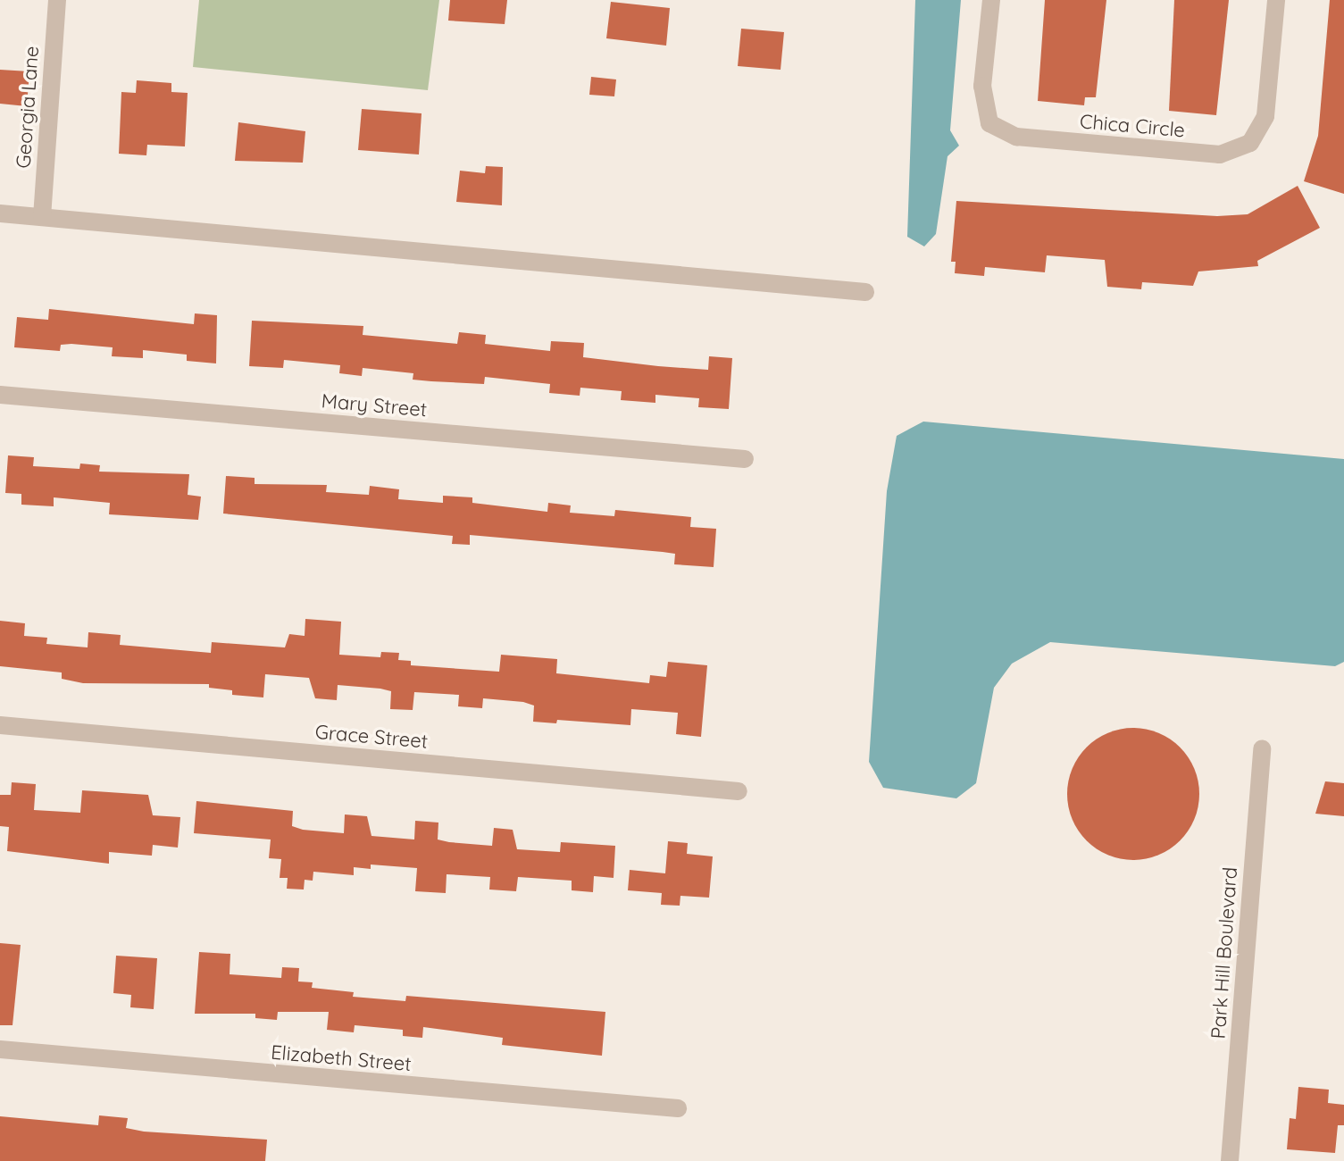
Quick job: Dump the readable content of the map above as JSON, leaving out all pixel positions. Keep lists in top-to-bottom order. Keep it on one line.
{"streets":{"street":["Georgia Lane","Chica Circle","Mary Street","Grace Street","Park Hill Boulevard","Elizabeth Street"]}}
